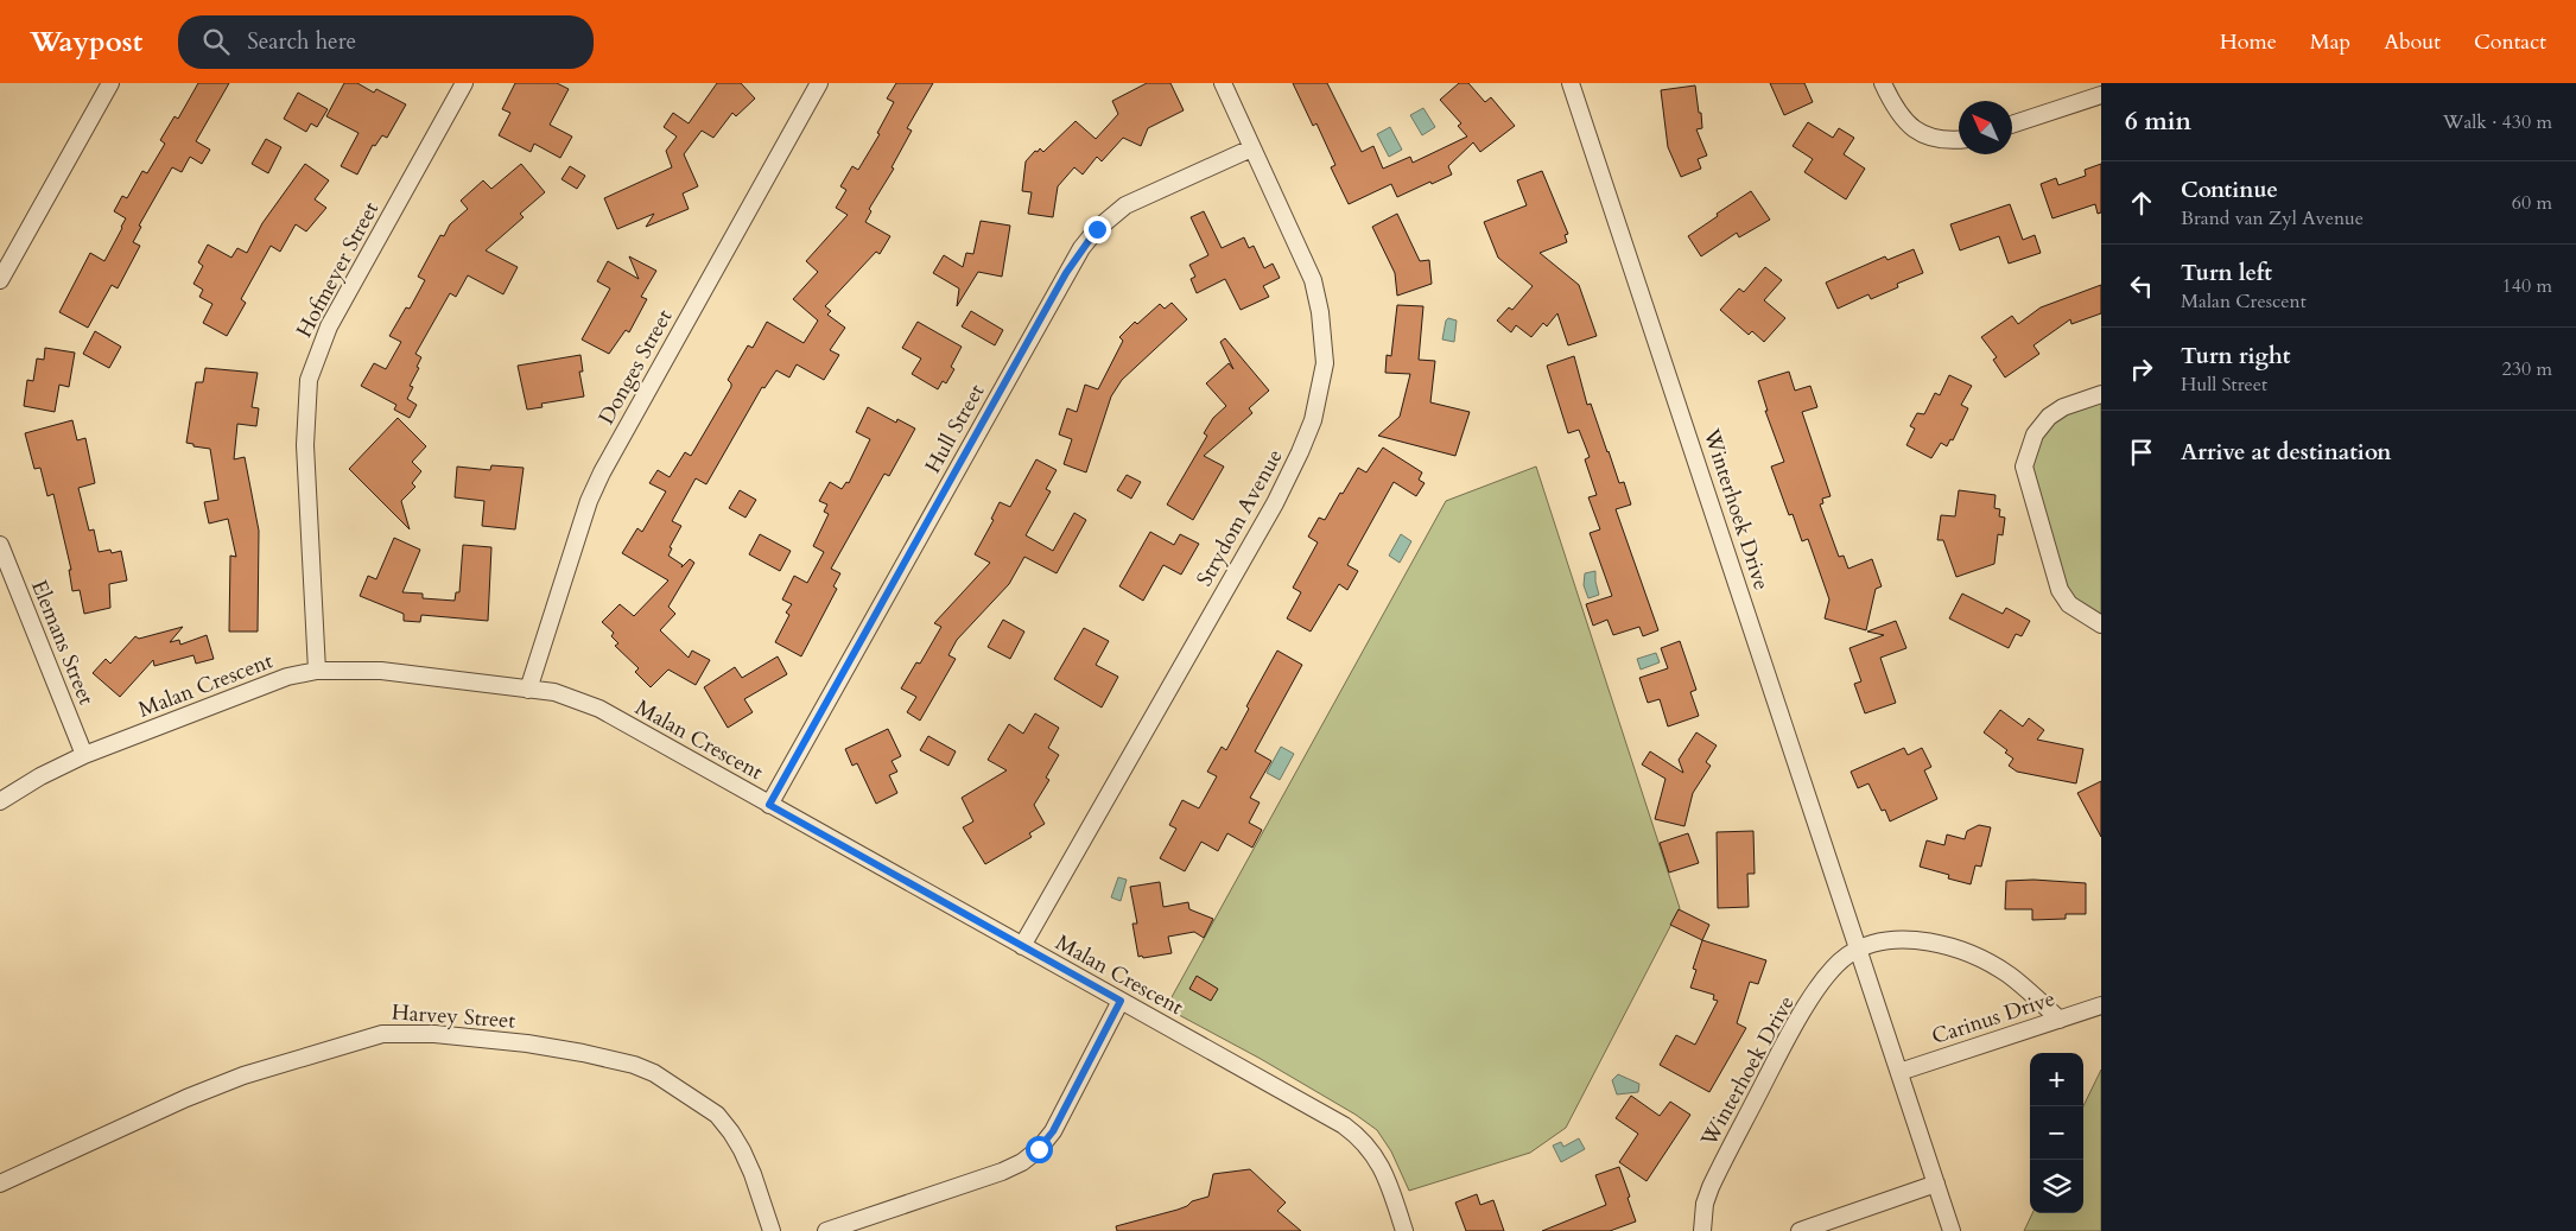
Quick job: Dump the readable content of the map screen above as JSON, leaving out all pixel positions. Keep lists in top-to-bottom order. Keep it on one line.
{"streets":{"street":["Hofmeyer Street","Donges Street","Hull Street","Winterhoek Drive","Strydom Avenue","Elemans Street","Malan Crescent","Harvey Street","Carinus Drive"]},"crossings":[["Hofmeyer Street","Malan Crescent"],["Donges Street","Malan Crescent"],["Hull Street","Strydom Avenue"],["Hull Street","Malan Crescent"],["Winterhoek Drive","Carinus Drive"],["Strydom Avenue","Malan Crescent"],["Elemans Street","Malan Crescent"]],"north":"top left","page":{"header":"Waypost","search":"Search here","nav":["Home","Map","About","Contact"],"heading":["6 min","Walk · 430 m"],"list":[["Continue","Brand van Zyl Avenue","60 m"],["Turn left","Malan Crescent","140 m"],["Turn right","Hull Street","230 m"],"Arrive at destination"],"map_buttons":["+","−"]}}
